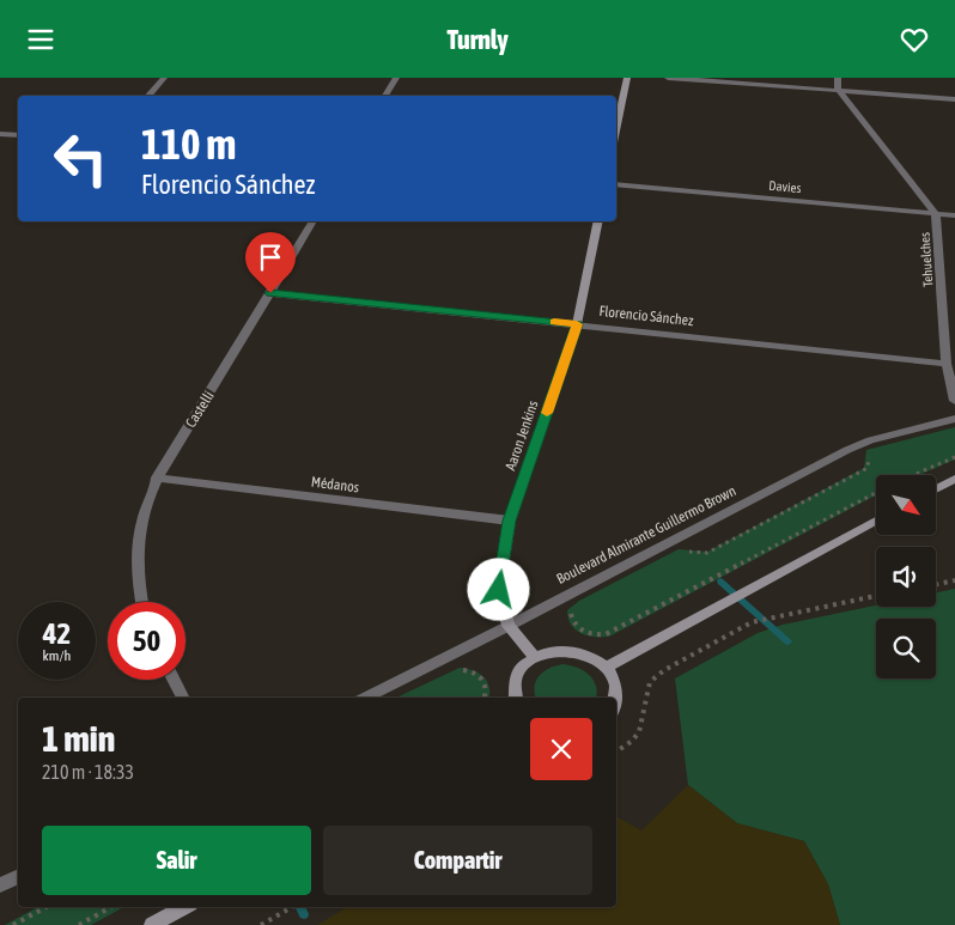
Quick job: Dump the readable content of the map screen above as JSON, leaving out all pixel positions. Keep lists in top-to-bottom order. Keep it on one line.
{"streets":{"main road":["Aaron Jenkins"],"street":["Davies","Tehuelches","Florencio Sánchez","Castelli","Médanos","Boulevard Almirante Guillermo Brown"]},"crossings":[["Davies","Tehuelches"],["Tehuelches","Florencio Sánchez"],["Florencio Sánchez","Castelli"],["Florencio Sánchez","Aaron Jenkins"],["Castelli","Médanos"],["Aaron Jenkins","Médanos"],["Aaron Jenkins","Boulevard Almirante Guillermo Brown"]],"north":"bottom right","page":{"header":"Turnly","turn":["110 m","Florencio Sánchez"],"speed":"42 km/h","limit":"50","heading":["1 min","210 m · 18:33"],"buttons":["Salir","Compartir"]}}
